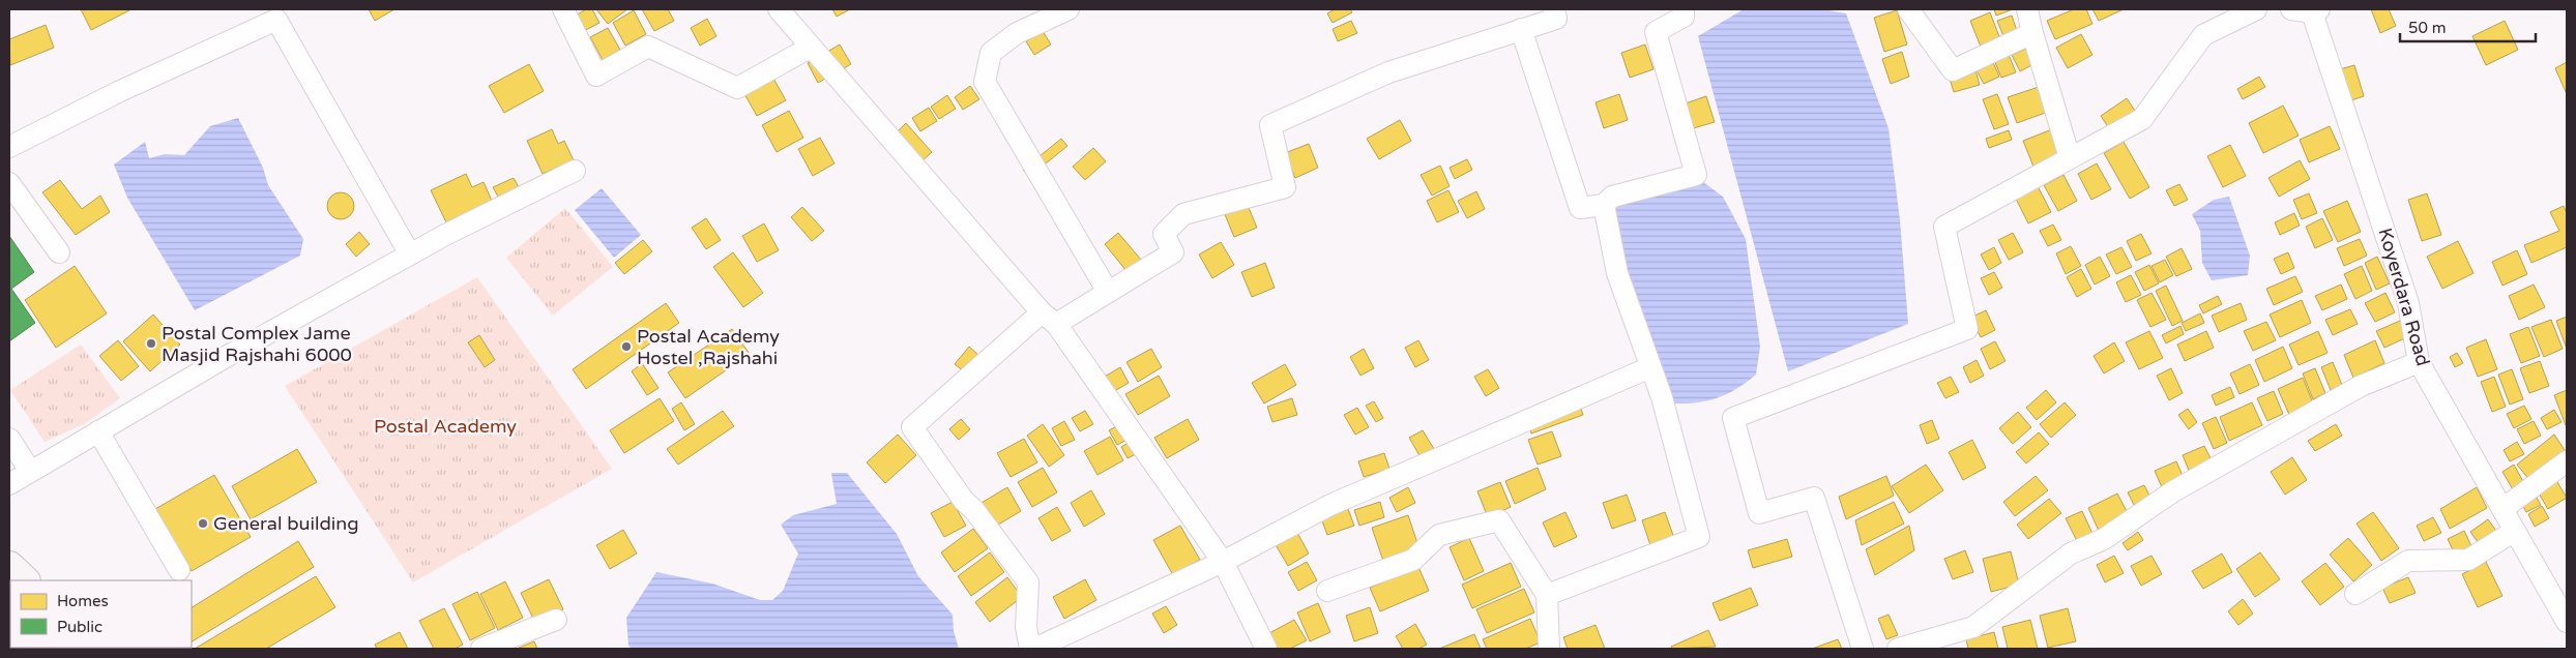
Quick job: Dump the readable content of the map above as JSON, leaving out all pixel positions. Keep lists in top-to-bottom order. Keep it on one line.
{"streets":{"street":["Koyerdara Road"]},"parks":["Postal Academy"],"places":["Postal Complex Jame Masjid Rajshahi 6000","Postal Academy Hostel ,Rajshahi","General building"],"legend":["Homes","Public"],"scale_bar":"50 m"}
